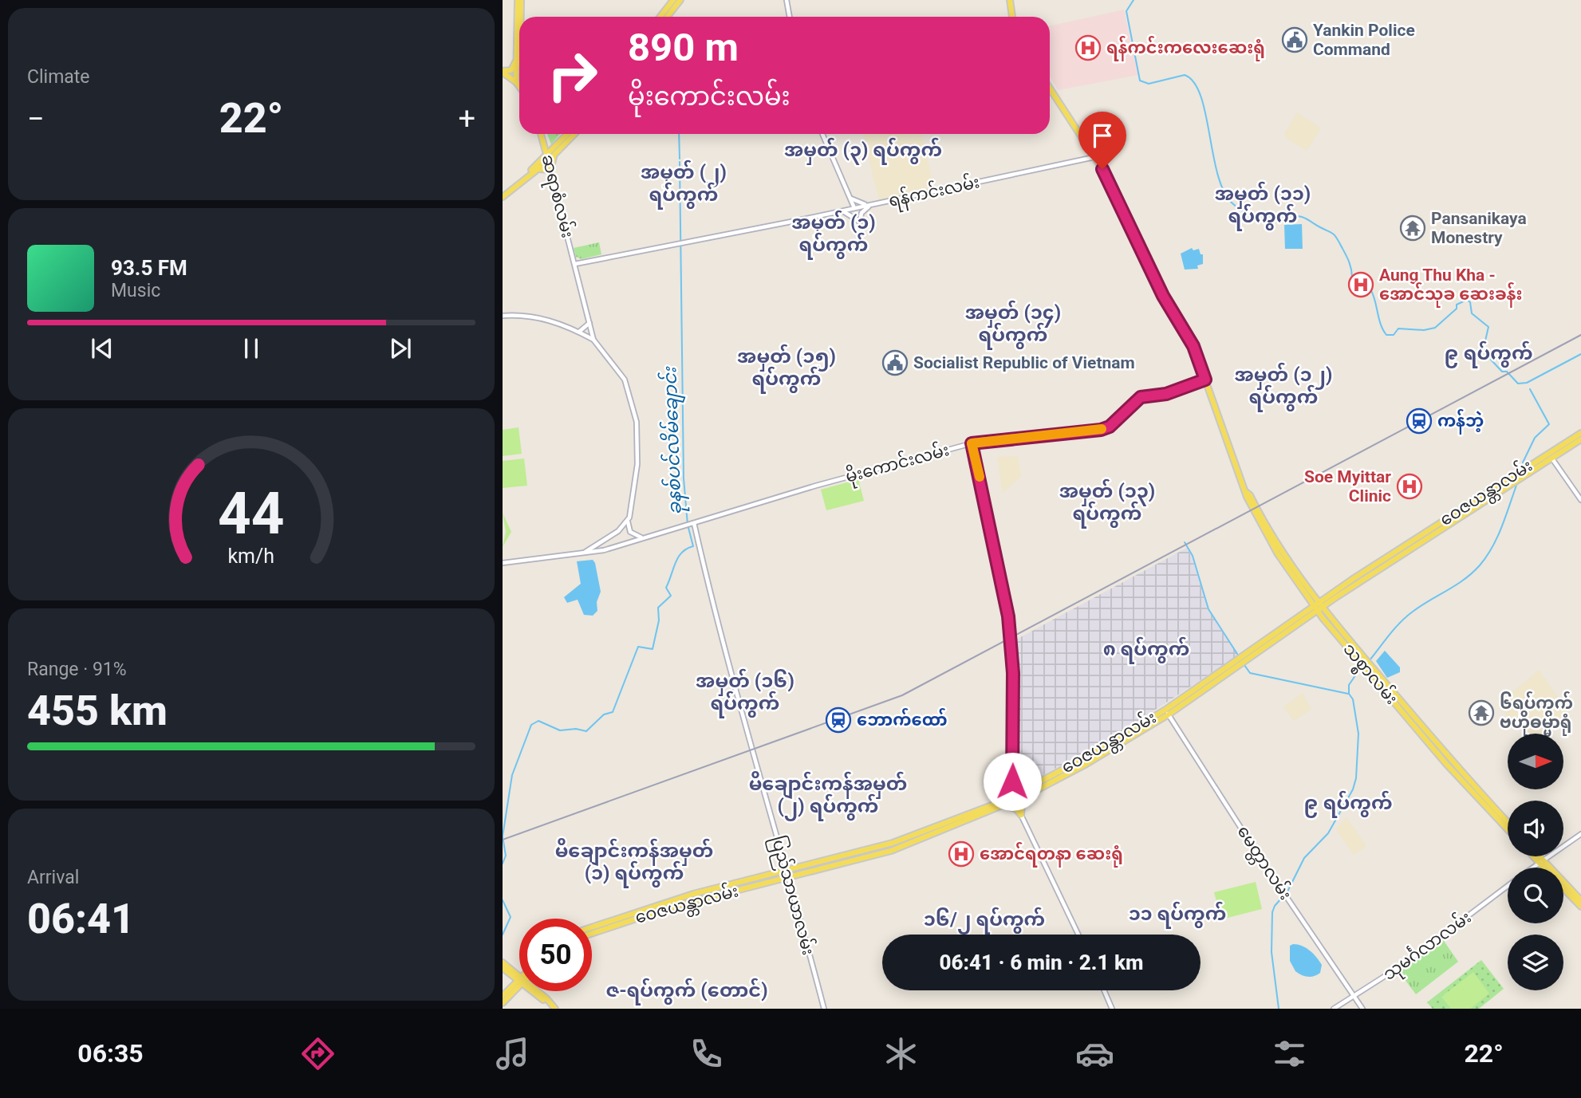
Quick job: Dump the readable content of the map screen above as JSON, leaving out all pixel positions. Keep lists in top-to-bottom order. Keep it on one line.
{"streets":{"main road":["ရန်ကင်းလမ်း","ဆရာစံလမ်း","မိုးကောင်းလမ်း","ဝေဇယန္တာလမ်း","သစ္စာလမ်း","မေတ္တာလမ်း","ပြည်သာယာလမ်း","သုမင်္ဂလာလမ်း"]},"crossings":[["ရန်ကင်းလမ်း","ဆရာစံလမ်း"],["ရန်ကင်းလမ်း","သစ္စာလမ်း"],["မိုးကောင်းလမ်း","သစ္စာလမ်း"],["မိုးကောင်းလမ်း","ပြည်သာယာလမ်း"],["ဝေဇယန္တာလမ်း","သစ္စာလမ်း"],["ဝေဇယန္တာလမ်း","မေတ္တာလမ်း"],["ဝေဇယန္တာလမ်း","ပြည်သာယာလမ်း"],["မေတ္တာလမ်း","သုမင်္ဂလာလမ်း"]],"districts":["အမှတ် (၃) ရပ်ကွက်","အမှတ် (၂) ရပ်ကွက်","အမှတ် (၁၁) ရပ်ကွက်","အမှတ် (၁) ရပ်ကွက်","အမှတ် (၁၄) ရပ်ကွက်","၉ ရပ်ကွက်","အမှတ် (၁၅) ရပ်ကွက်","အမှတ် (၁၂) ရပ်ကွက်","အမှတ် (၁၃) ရပ်ကွက်","၈ ရပ်ကွက်","အမှတ် (၁၆) ရပ်ကွက်","မိချောင်းကန်အမှတ် (၂) ရပ်ကွက်","၉ ရပ်ကွက်","မိချောင်းကန်အမှတ် (၁) ရပ်ကွက်","၁၁ ရပ်ကွက်","၁၆/၂ ရပ်ကွက်","ဇ-ရပ်ကွက် (တောင်)"],"water":["ခုနစ်ပင်လိမ်ချောင်း"],"places":{"public building":["Yankin Police Command","Socialist Republic of Vietnam"],"hospital":["ရန်ကင်းကလေးဆေးရုံ","Aung Thu Kha - အောင်သုခ ဆေးခန်း","Soe Myittar Clinic","အောင်ရတနာ ဆေးရုံ"],"temple":["Pansanikaya Monestry","၆ရပ်ကွက် ဗဟိုဓမ္မာရုံ"],"station":["ကန်ဘဲ့","ဘောက်ထော်"]},"north":"right","page":{"tile":["Climate",["Range · 91%","455 km"],["Arrival","06:41"]],"turn":["890 m","မိုးကောင်းလမ်း"],"heat":["−","22°","+"],"song":["93.5 FM","Music"],"limit":"50","trip":"06:41 · 6 min · 2.1 km","tabs":["06:35","22°"],"gauge":["44","km/h"]}}
